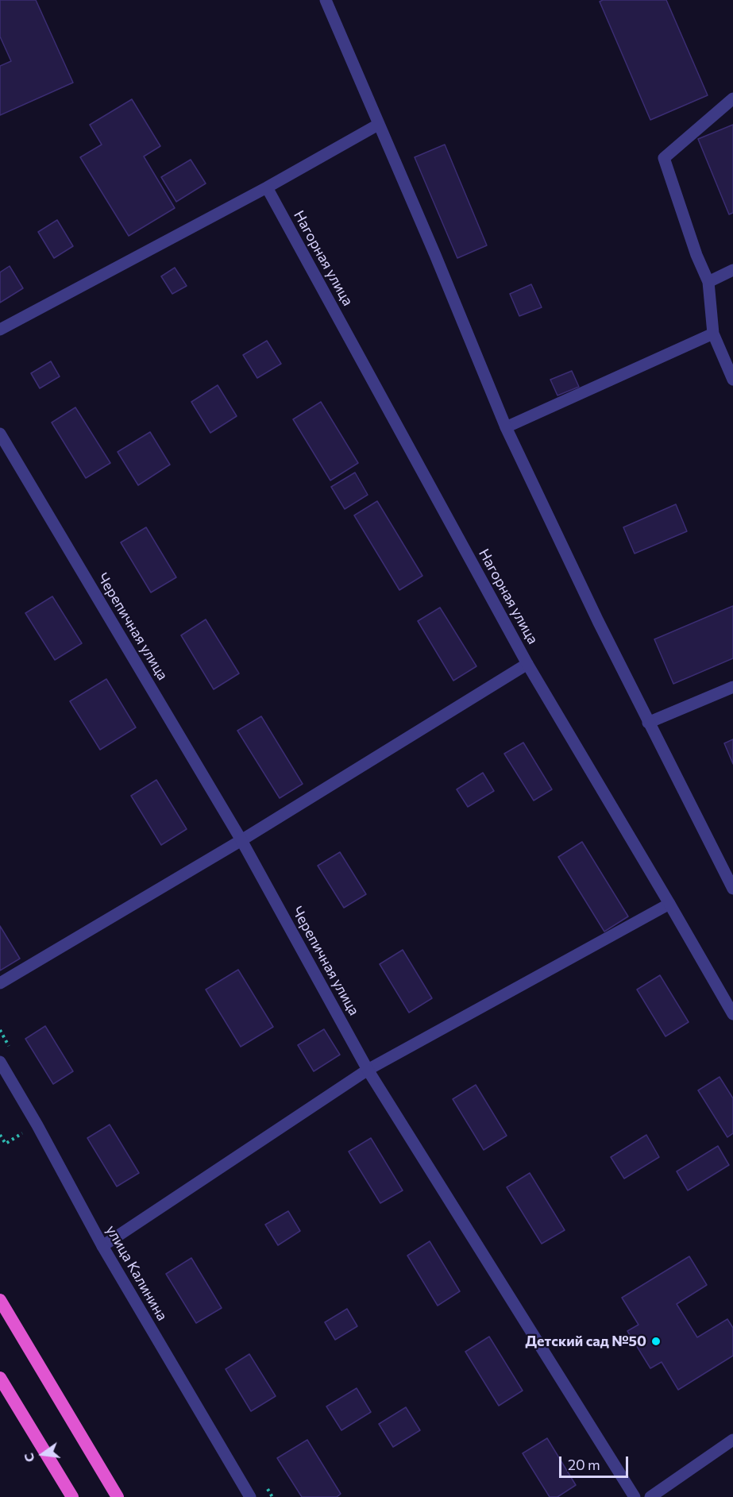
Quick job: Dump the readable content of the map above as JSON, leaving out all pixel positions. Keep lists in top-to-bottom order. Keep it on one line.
{"streets":{"street":["Нагорная улица","Черепичная улица","улица Калинина"]},"places":["Детский сад №50"],"scale_bar":"20 m","north":"left"}
